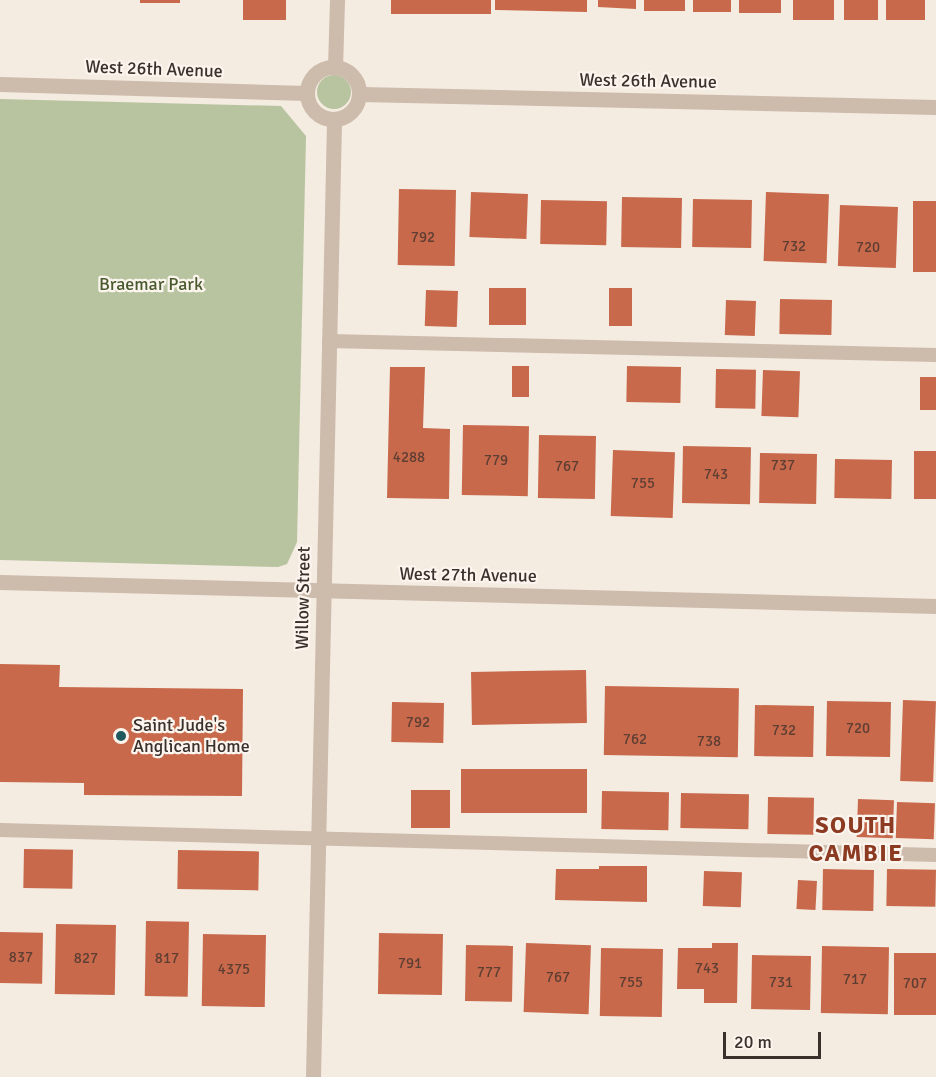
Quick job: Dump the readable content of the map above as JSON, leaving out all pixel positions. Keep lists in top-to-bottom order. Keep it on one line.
{"streets":{"street":["West 26th Avenue","West 27th Avenue","Willow Street"]},"crossings":[["West 26th Avenue","Willow Street"],["West 27th Avenue","Willow Street"]],"districts":["SOUTH CAMBIE"],"parks":["Braemar Park"],"places":["Saint Jude's Anglican Home"],"house_numbers":["792","732","720","4288","779","737","767","743","755","792","720","732","762","738","837","827","817","791","743","4375","777","767","717","755","731","707"],"scale_bar":"20 m"}
